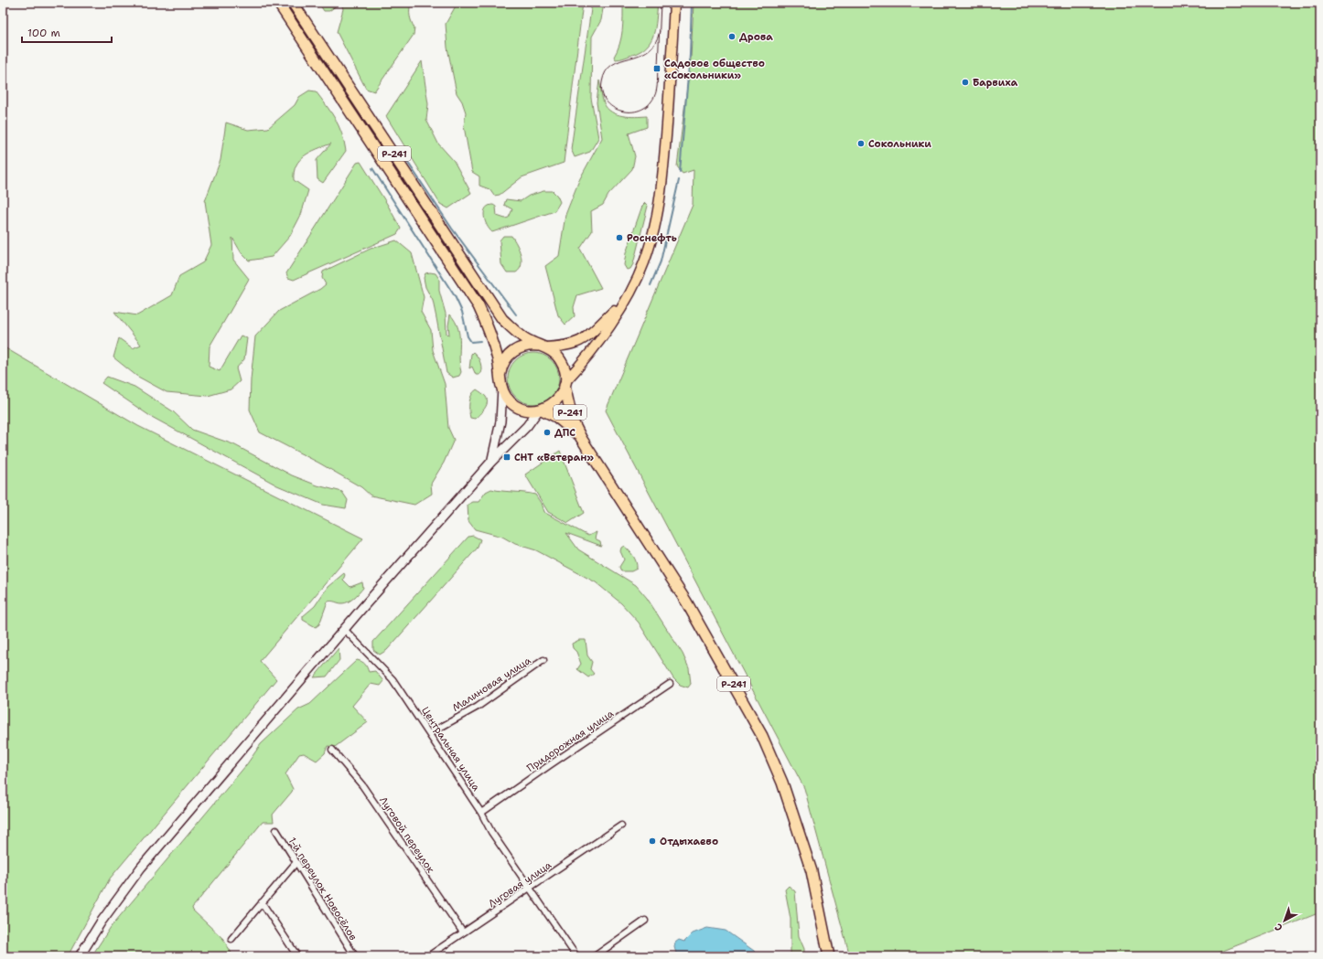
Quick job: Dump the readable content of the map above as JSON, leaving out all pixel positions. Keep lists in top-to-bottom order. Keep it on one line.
{"streets":{"highway":["Р-241"],"street":["Малиновая улица","Придорожная улица","Центральная улица","Луговой переулок","Луговая улица","1-й переулок Новосёлов"]},"crossings":[["Малиновая улица","Центральная улица"],["Придорожная улица","Центральная улица"],["Центральная улица","Луговая улица"],["Луговой переулок","Луговая улица"]],"places":{"other":["Дрова","Барвиха","Сокольники","Роснефть","ДПС","Отдыхаево"],"transit":["Садовое общество «Сокольники»","СНТ «Ветеран»"]},"scale_bar":"100 m","north":"bottom left"}
